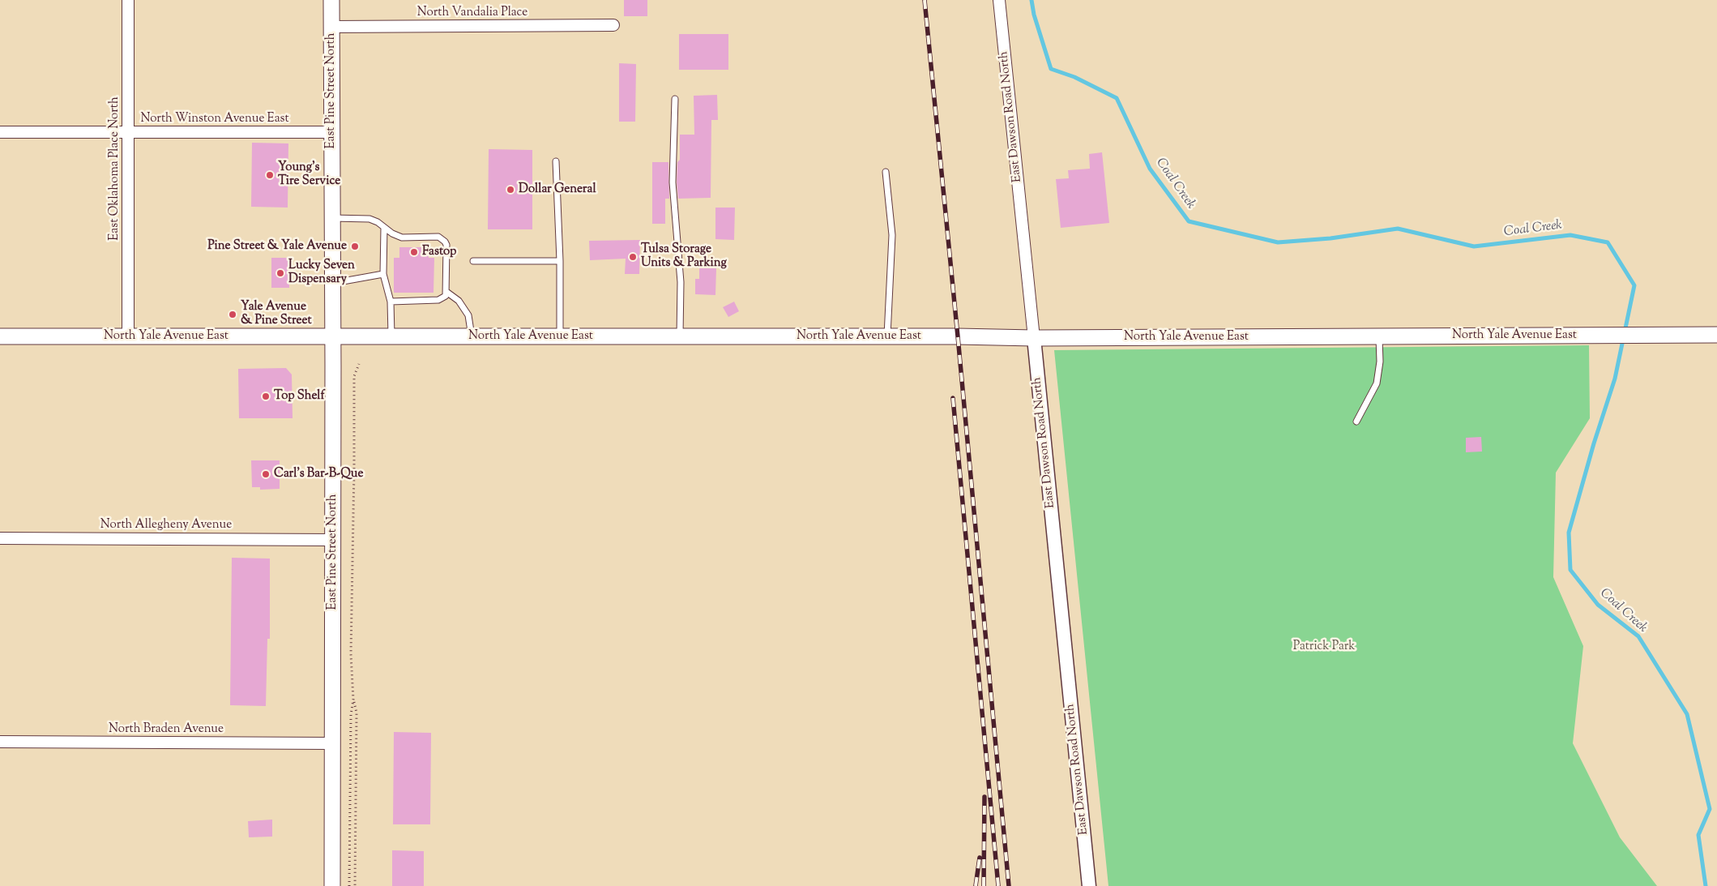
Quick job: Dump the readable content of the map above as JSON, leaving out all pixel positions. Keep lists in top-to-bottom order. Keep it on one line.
{"streets":{"main road":["East Pine Street North","North Yale Avenue East"],"street":["North Vandalia Place","East Dawson Road North","North Winston Avenue East","East Oklahoma Place North","North Allegheny Avenue","North Braden Avenue"]},"crossings":[["North Vandalia Place","East Pine Street North"],["East Pine Street North","North Winston Avenue East"],["East Pine Street North","North Yale Avenue East"],["East Pine Street North","North Allegheny Avenue"],["East Pine Street North","North Braden Avenue"],["East Dawson Road North","North Yale Avenue East"],["North Winston Avenue East","East Oklahoma Place North"],["East Oklahoma Place North","North Yale Avenue East"]],"water":["Coal Creek"],"parks":["Patrick Park"],"places":["Young's Tire Service","Dollar General","Pine Street & Yale Avenue","Fastop","Tulsa Storage Units & Parking","Lucky Seven Dispensary","Yale Avenue & Pine Street","Top Shelf","Carl's Bar-B-Que"]}
